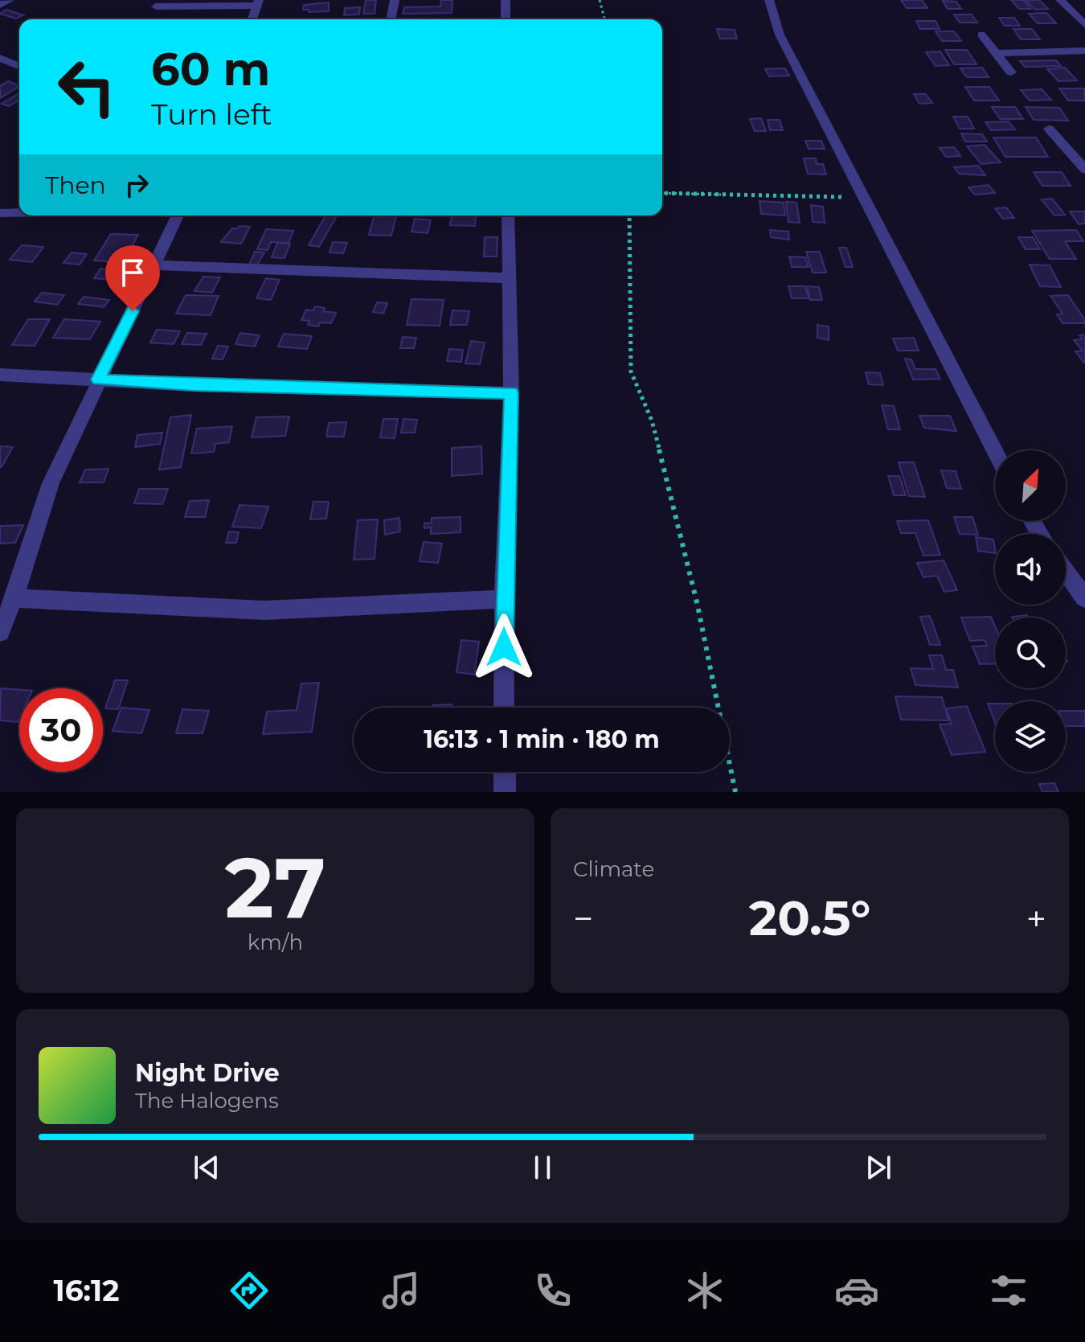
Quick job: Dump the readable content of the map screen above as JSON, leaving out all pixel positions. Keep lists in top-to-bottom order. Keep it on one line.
{"north":"top right","page":{"turn":["60 m","Turn left"],"then":"Then","limit":"30","trip":"16:13 · 1 min · 180 m","tile":[["27","km/h"],"Climate"],"heat":["−","20.5°","+"],"song":["Night Drive","The Halogens"],"tabs":"16:12"}}
